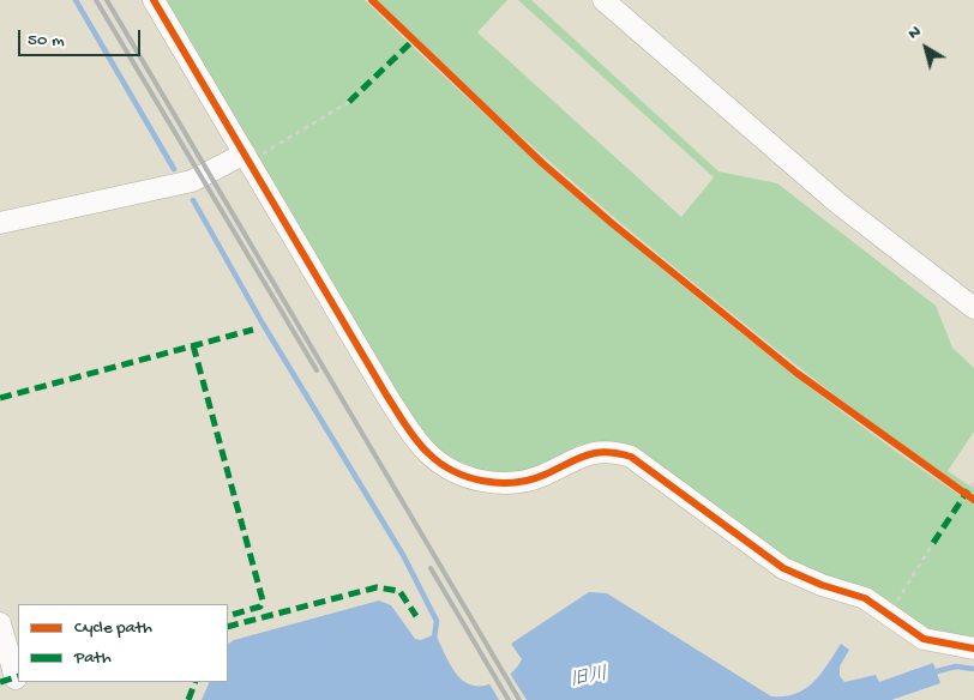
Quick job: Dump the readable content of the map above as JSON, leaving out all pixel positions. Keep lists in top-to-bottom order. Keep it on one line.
{"water":["旧川"],"legend":["Cycle path","Path"],"scale_bar":"50 m","north":"top left"}
